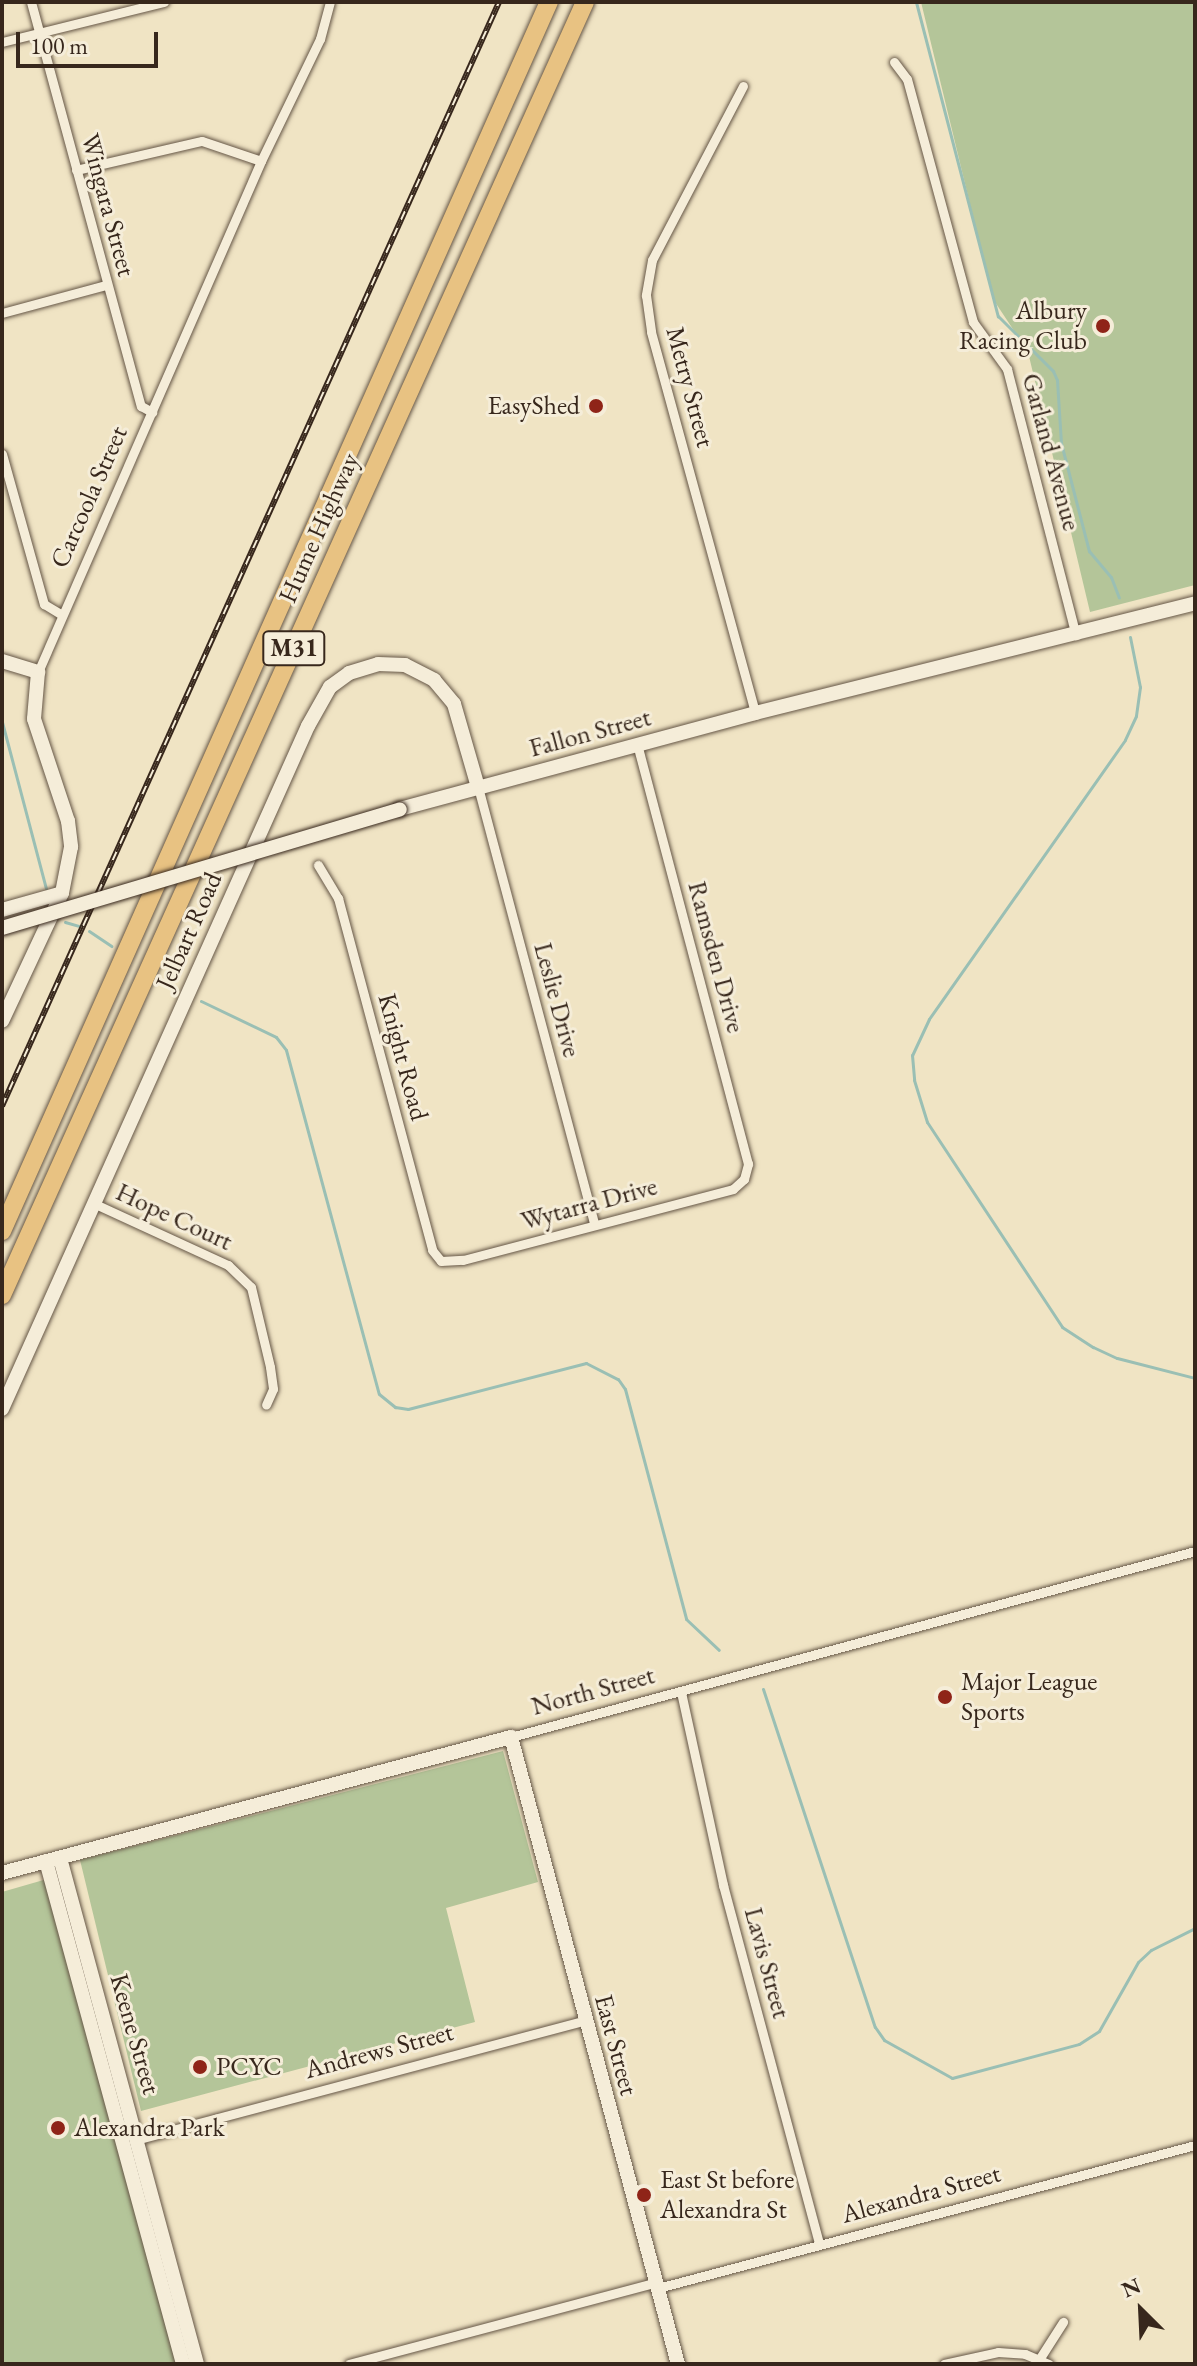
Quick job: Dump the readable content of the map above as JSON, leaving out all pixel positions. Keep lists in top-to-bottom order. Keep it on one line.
{"streets":{"highway":["Hume Highway","M31"],"street":["Wingara Street","Metry Street","Garland Avenue","Carcoola Street","Fallon Street","Jelbart Road","Ramsden Drive","Leslie Drive","Knight Road","Wytarra Drive","Hope Court","North Street","Lavis Street","Keene Street","East Street","Andrews Street","Alexandra Street"]},"crossings":[["Wingara Street","Carcoola Street"],["Metry Street","Fallon Street"],["Garland Avenue","Fallon Street"],["Fallon Street","Jelbart Road"],["Fallon Street","Ramsden Drive"],["Fallon Street","Leslie Drive"],["Jelbart Road","Leslie Drive"],["Jelbart Road","Hope Court"],["Ramsden Drive","Wytarra Drive"],["Leslie Drive","Wytarra Drive"],["Knight Road","Wytarra Drive"],["North Street","Lavis Street"],["North Street","Keene Street"],["North Street","East Street"],["Lavis Street","Alexandra Street"],["Keene Street","Andrews Street"],["East Street","Andrews Street"],["East Street","Alexandra Street"]],"places":["Albury Racing Club","EasyShed","Major League Sports","PCYC","Alexandra Park","East St before Alexandra St"],"scale_bar":"100 m","north":"top left"}
